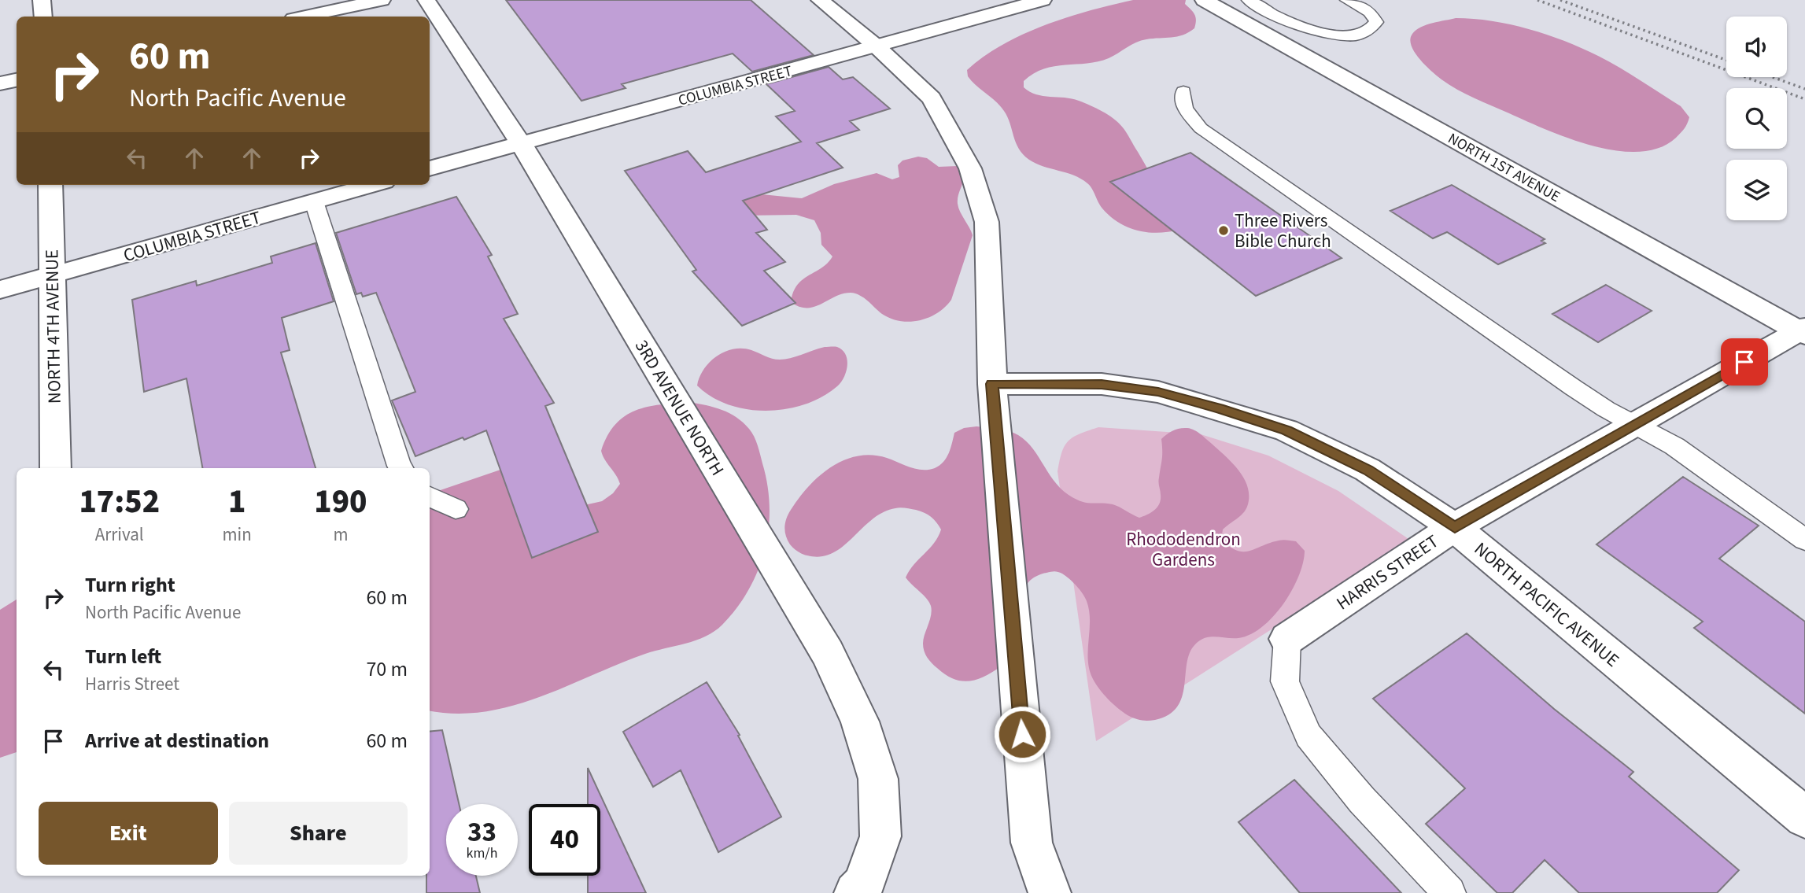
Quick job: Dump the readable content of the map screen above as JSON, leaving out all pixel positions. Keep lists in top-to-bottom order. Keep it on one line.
{"streets":{"street":["COLUMBIA STREET","NORTH 1ST AVENUE","NORTH 4TH AVENUE","3RD AVENUE NORTH","HARRIS STREET","NORTH PACIFIC AVENUE"]},"crossings":[["COLUMBIA STREET","NORTH 4TH AVENUE"],["COLUMBIA STREET","3RD AVENUE NORTH"],["NORTH 1ST AVENUE","HARRIS STREET"],["HARRIS STREET","NORTH PACIFIC AVENUE"]],"parks":["Rhododendron Gardens"],"places":["Three Rivers Bible Church"],"page":{"turn":["60 m","North Pacific Avenue"],"eta":["17:52","Arrival","1","min","190","m"],"list":[{"name":"Turn right","note":"North Pacific Avenue","value":"60 m"},{"name":"Turn left","note":"Harris Street","value":"70 m"},{"name":"Arrive at destination","value":"60 m"}],"buttons":["Exit","Share"],"speed":"33 km/h","limit":"40"}}
